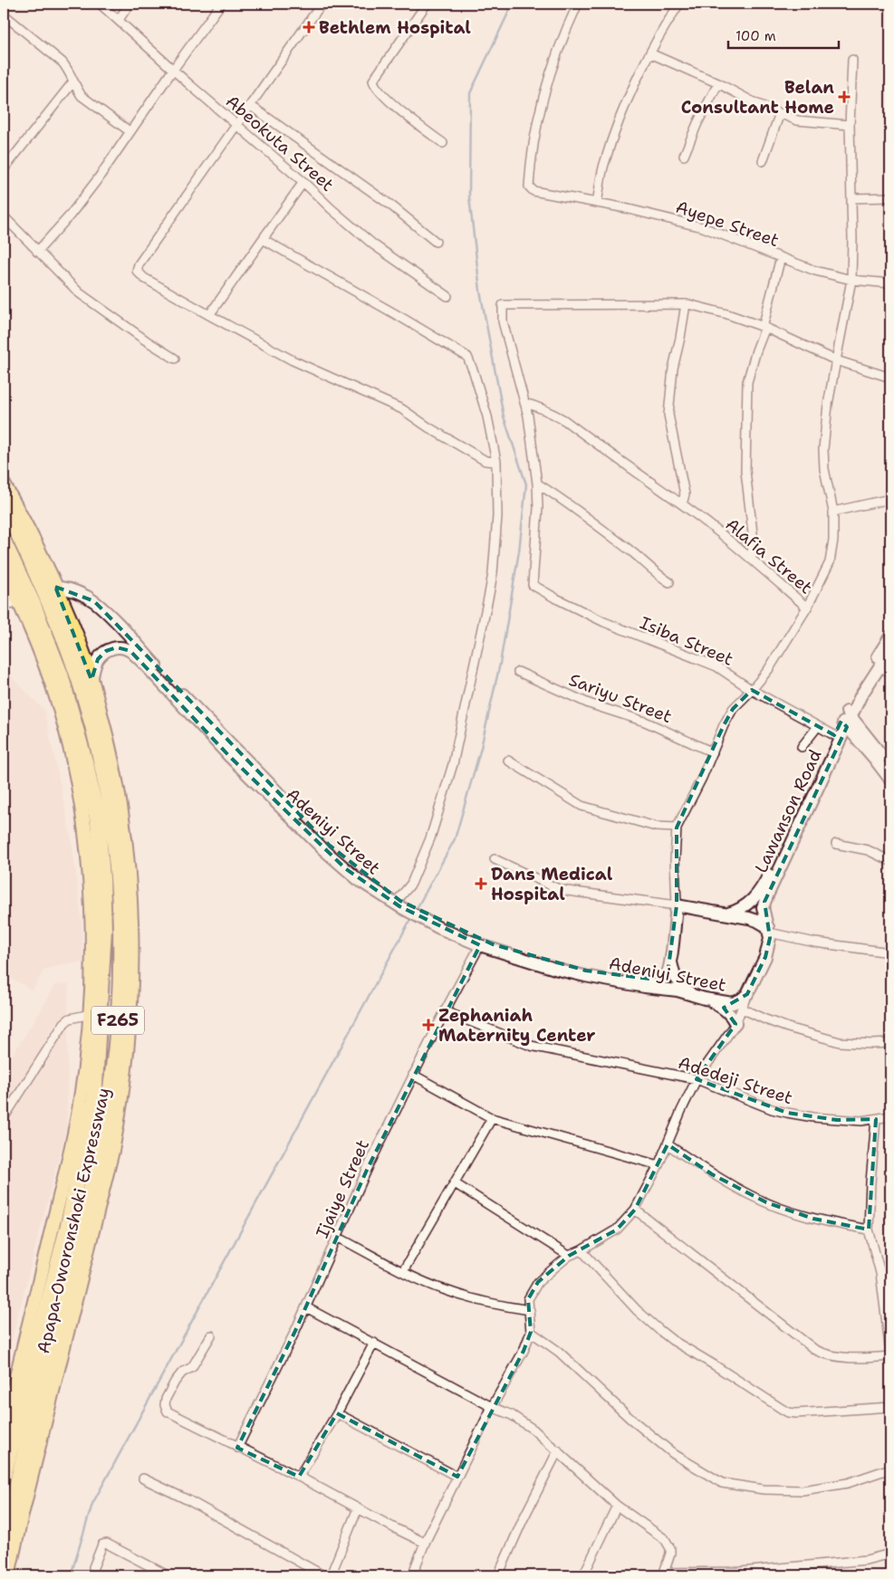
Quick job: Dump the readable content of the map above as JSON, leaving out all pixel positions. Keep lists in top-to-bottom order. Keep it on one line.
{"streets":{"highway":["F265","Apapa-Oworonshoki Expressway"],"street":["Abeokuta Street","Ayepe Street","Alafia Street","Isiba Street","Sariyu Street","Lawanson Road","Adeniyi Street","Adedeji Street","Ijaiye Street"]},"crossings":[["Ayepe Street","Alafia Street"],["Lawanson Road","Adeniyi Street"],["Adeniyi Street","Ijaiye Street"],["Adeniyi Street","Apapa-Oworonshoki Expressway"],["Adedeji Street","Ijaiye Street"]],"places":{"health":["Bethlem Hospital","Belan Consultant Home","Dans Medical Hospital","Zephaniah Maternity Center"]},"scale_bar":"100 m"}
